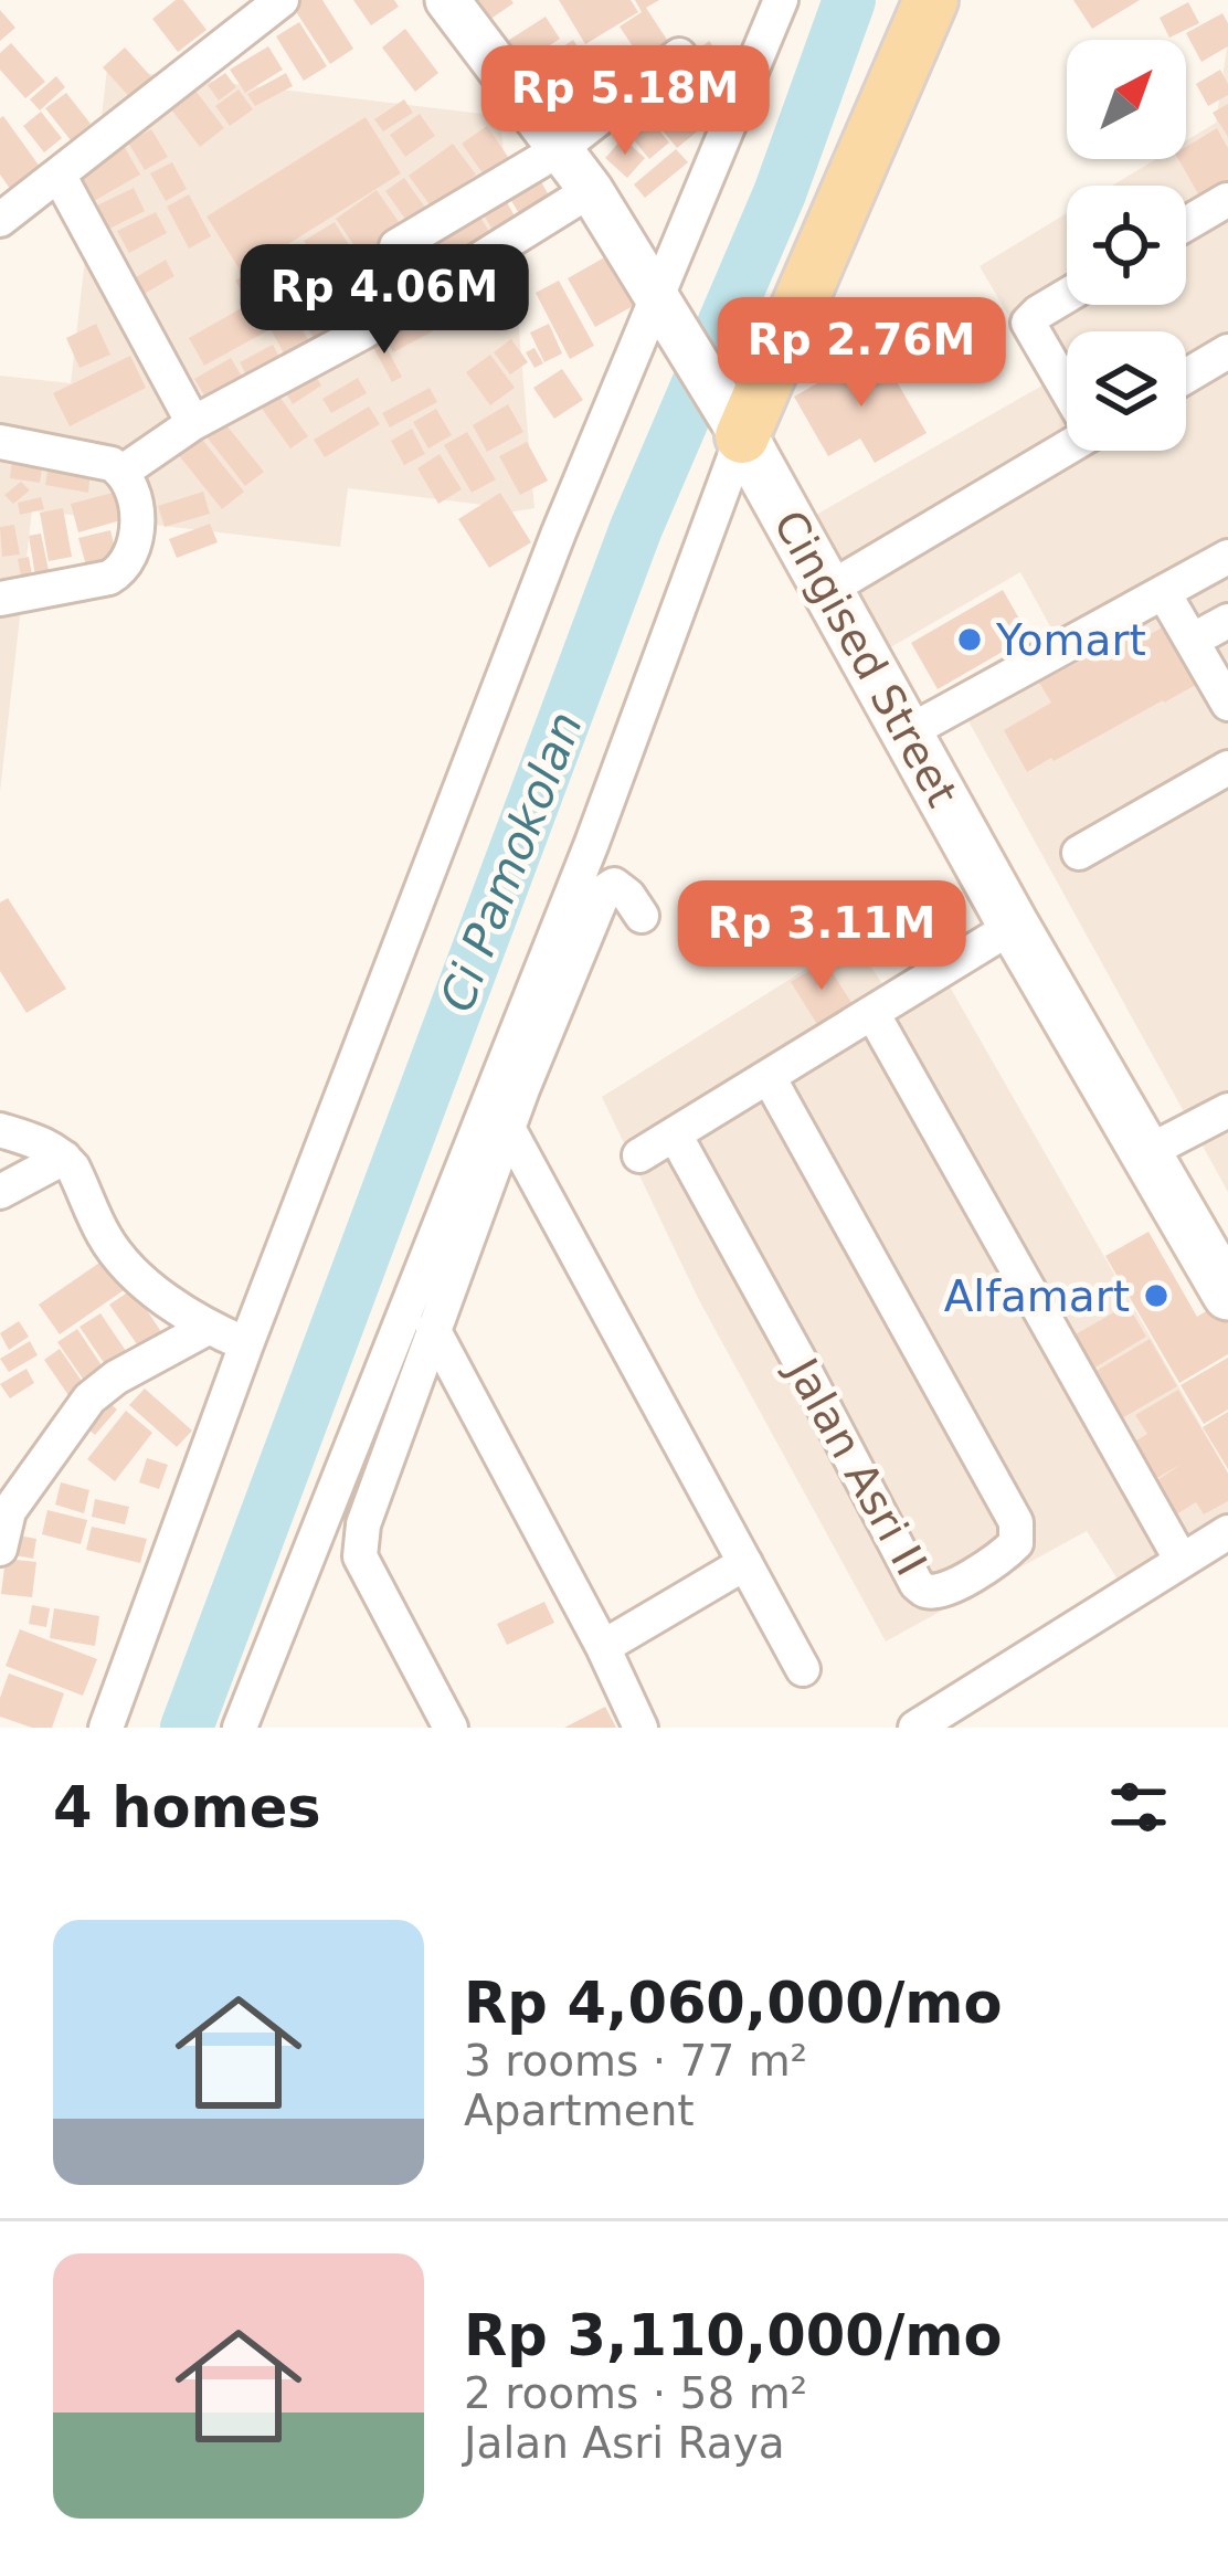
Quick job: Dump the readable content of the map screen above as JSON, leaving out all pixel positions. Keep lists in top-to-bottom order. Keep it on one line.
{"streets":{"main road":["Cingised Street"],"street":["Jalan Asri II"]},"water":["Ci Pamokolan"],"places":["Yomart","Alfamart"],"north":"top right","page":{"price":["Rp 5.18M","Rp 4.06M","Rp 2.76M","Rp 3.11M"],"heading":"4 homes","list":[{"name":"Rp 4,060,000/mo","note":"3 rooms · 77 m² · Apartment"},{"name":"Rp 3,110,000/mo","note":"2 rooms · 58 m² · Jalan Asri Raya"}]}}
